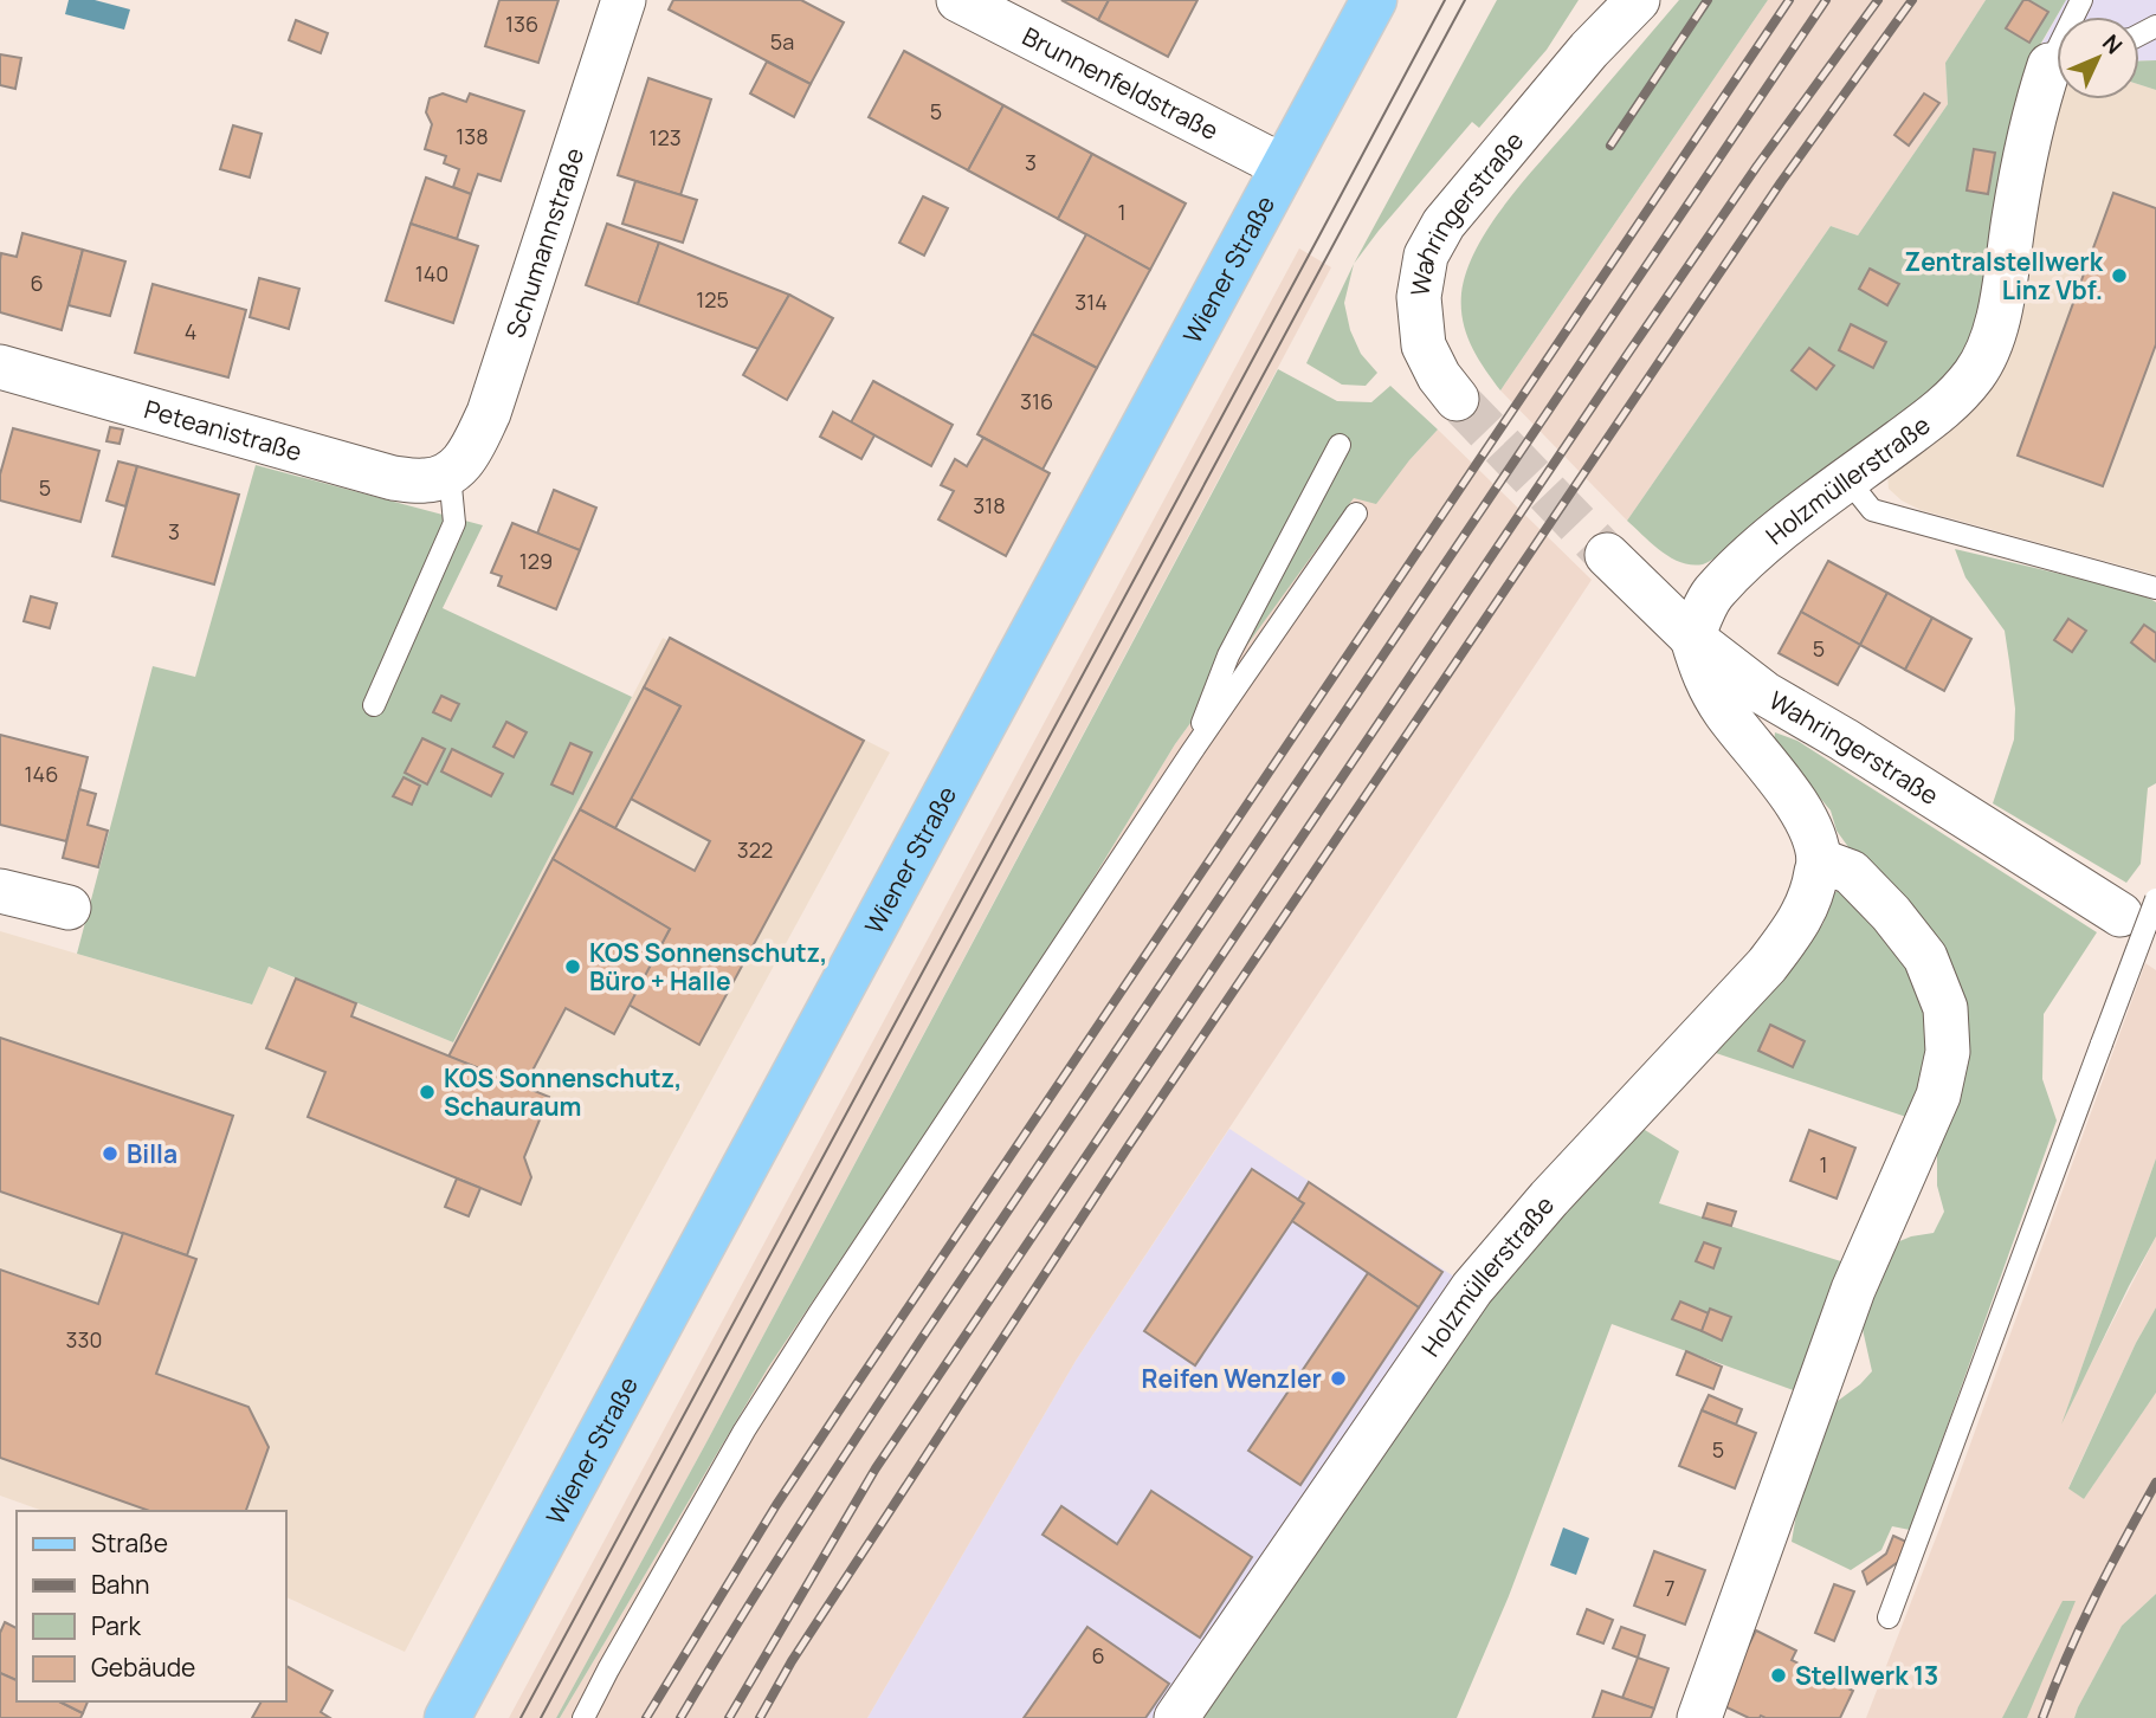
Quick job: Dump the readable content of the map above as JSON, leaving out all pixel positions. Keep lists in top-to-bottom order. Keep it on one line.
{"streets":{"main road":["Wiener Straße"],"street":["Brunnenfeldstraße","Wahringerstraße","Schumannstraße","Peteanistraße","Holzmüllerstraße"]},"crossings":[["Brunnenfeldstraße","Wiener Straße"],["Wahringerstraße","Holzmüllerstraße"],["Schumannstraße","Peteanistraße"]],"places":["Zentralstellwerk Linz Vbf.","KOS Sonnenschutz, Büro + Halle","KOS Sonnenschutz, Schauraum","Billa","Reifen Wenzler","Stellwerk 13"],"house_numbers":["136","5a","5","138","123","3","1","140","6","125","314","4","316","5","318","3","129","5","146","322","1","330","5","7","6"],"legend":["Straße","Bahn","Park","Gebäude"],"north":"top right"}
